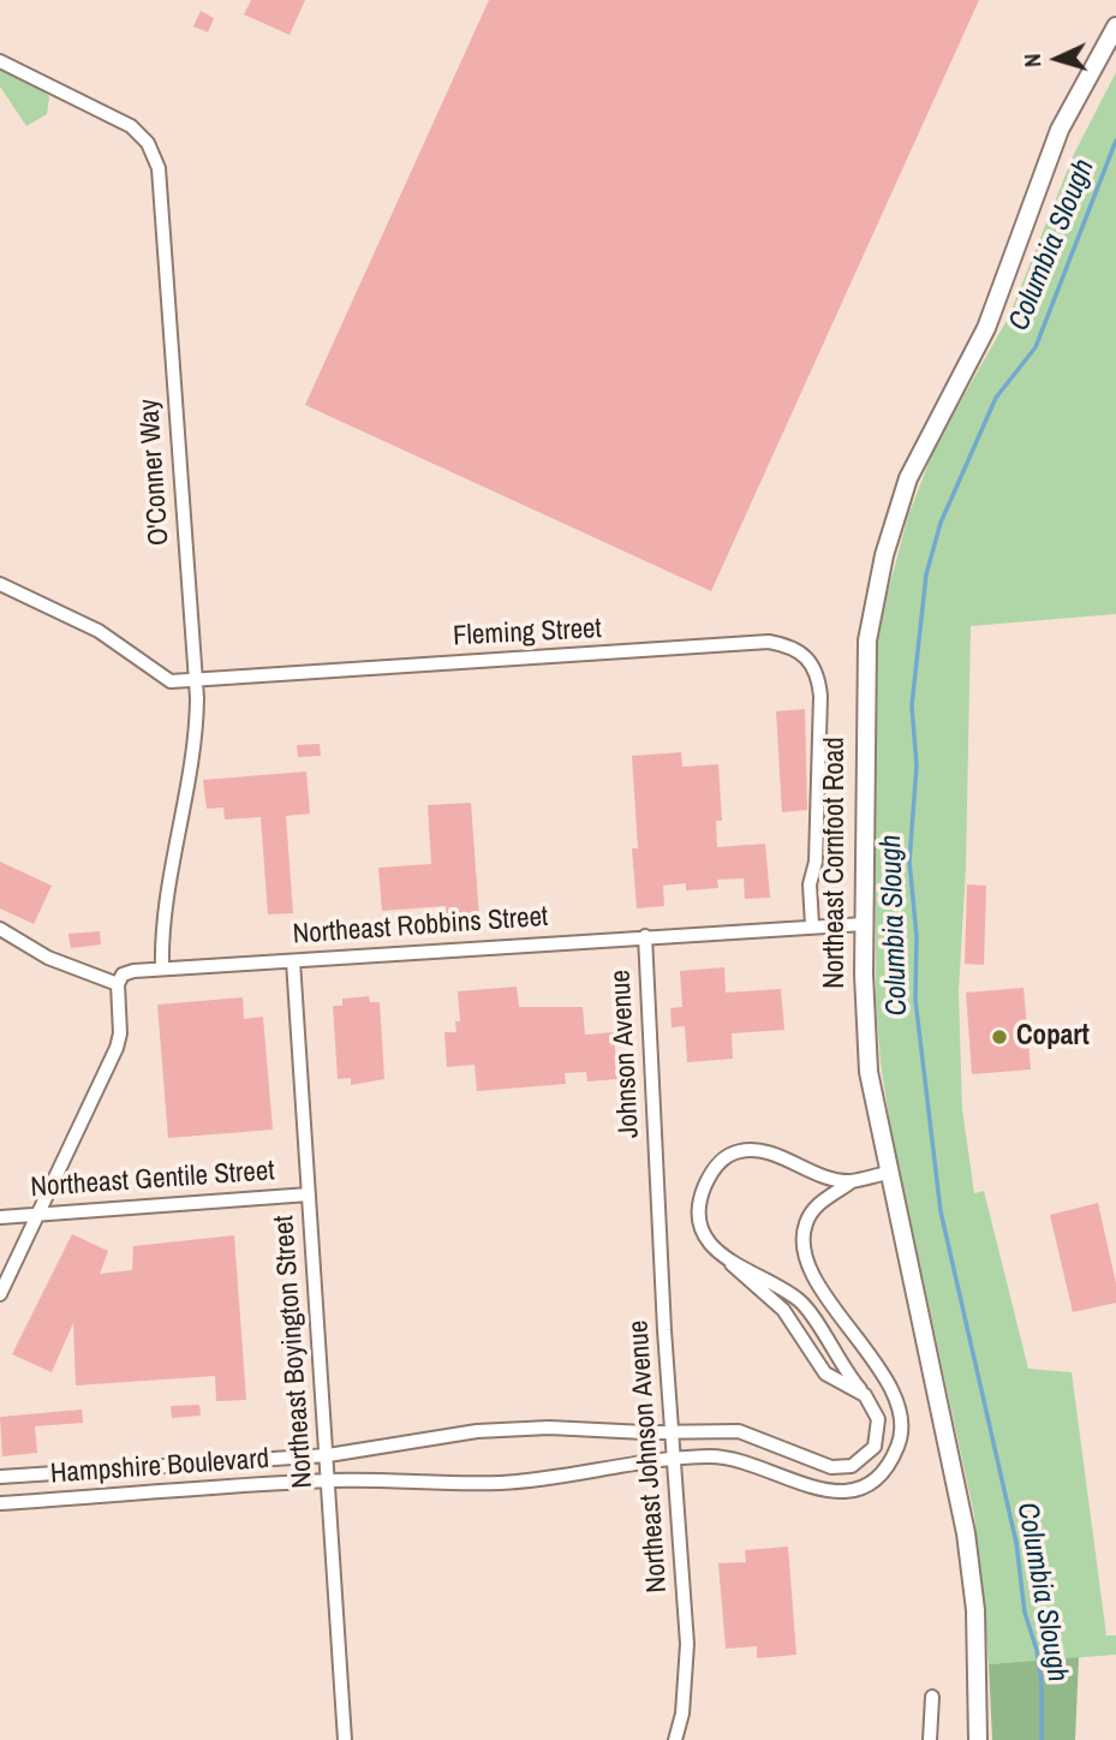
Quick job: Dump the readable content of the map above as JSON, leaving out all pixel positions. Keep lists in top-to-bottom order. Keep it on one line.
{"streets":{"street":["O'Conner Way","Fleming Street","Northeast Cornfoot Road","Northeast Robbins Street","Johnson Avenue","Northeast Gentile Street","Northeast Boyington Street","Northeast Johnson Avenue","Hampshire Boulevard"]},"crossings":[["O'Conner Way","Fleming Street"],["O'Conner Way","Northeast Robbins Street"],["Fleming Street","Northeast Robbins Street"],["Northeast Cornfoot Road","Northeast Robbins Street"],["Northeast Robbins Street","Johnson Avenue"],["Northeast Robbins Street","Northeast Boyington Street"],["Johnson Avenue","Northeast Johnson Avenue"],["Northeast Gentile Street","Northeast Boyington Street"],["Northeast Boyington Street","Hampshire Boulevard"],["Northeast Johnson Avenue","Hampshire Boulevard"]],"water":["Columbia Slough"],"places":["Copart"],"north":"left"}
